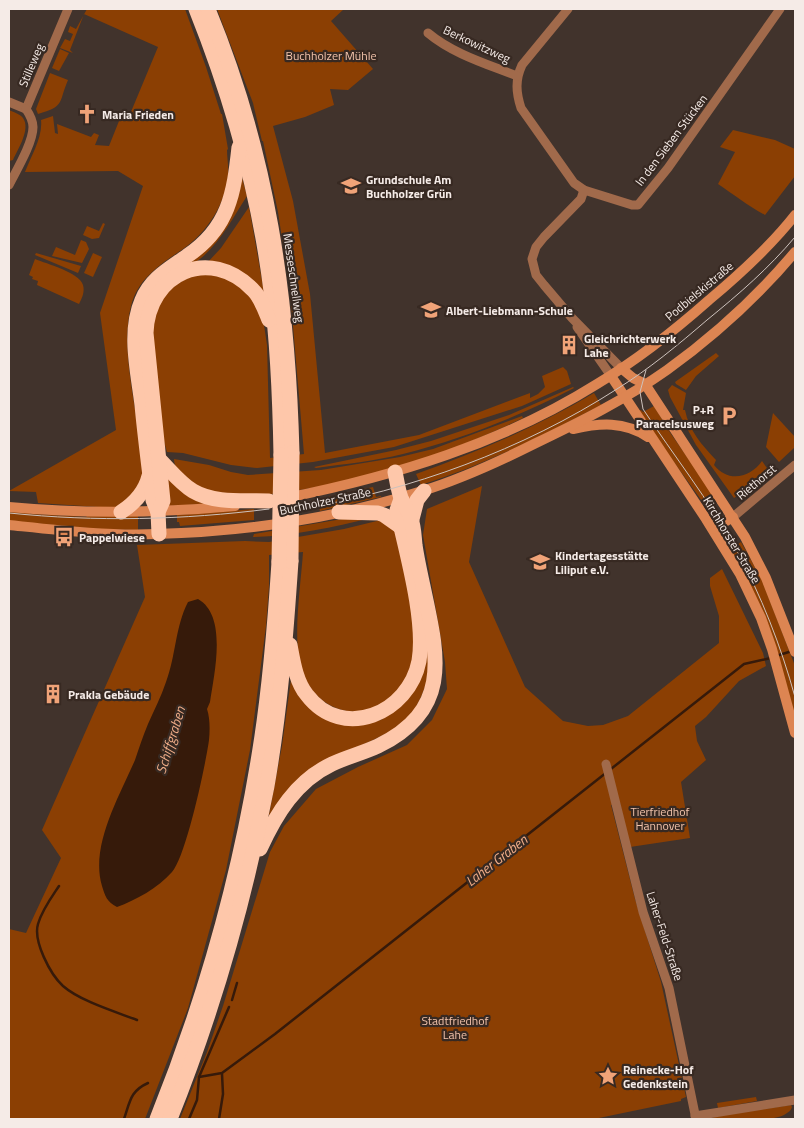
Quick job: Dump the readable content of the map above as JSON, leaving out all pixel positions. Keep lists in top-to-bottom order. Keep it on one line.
{"streets":{"highway":["Messeschnellweg"],"main road":["Podbielskistraße","Buchholzer Straße","Kirchhorster Straße"],"street":["Berkowitzweg","Stilleweg","In den Sieben Stücken","Riethorst","Laher-Feld-Straße"]},"crossings":[["Berkowitzweg","In den Sieben Stücken"],["Podbielskistraße","Buchholzer Straße"],["Podbielskistraße","Kirchhorster Straße"],["Riethorst","Kirchhorster Straße"],["Buchholzer Straße","Kirchhorster Straße"]],"water":["Schiffgraben","Laher Graben"],"parks":["Buchholzer Mühle","Tierfriedhof Hannover","Stadtfriedhof Lahe"],"places":{"church":["Maria Frieden"],"school or university":["Grundschule Am Buchholzer Grün","Albert-Liebmann-Schule","Kindertagesstätte Liliput e.V."],"building":["Gleichrichterwerk Lahe","Prakla Gebäude"],"parking":["P+R Paracelsusweg"],"bus stop":["Pappelwiese"],"place":["Reinecke-Hof Gedenkstein"]}}
